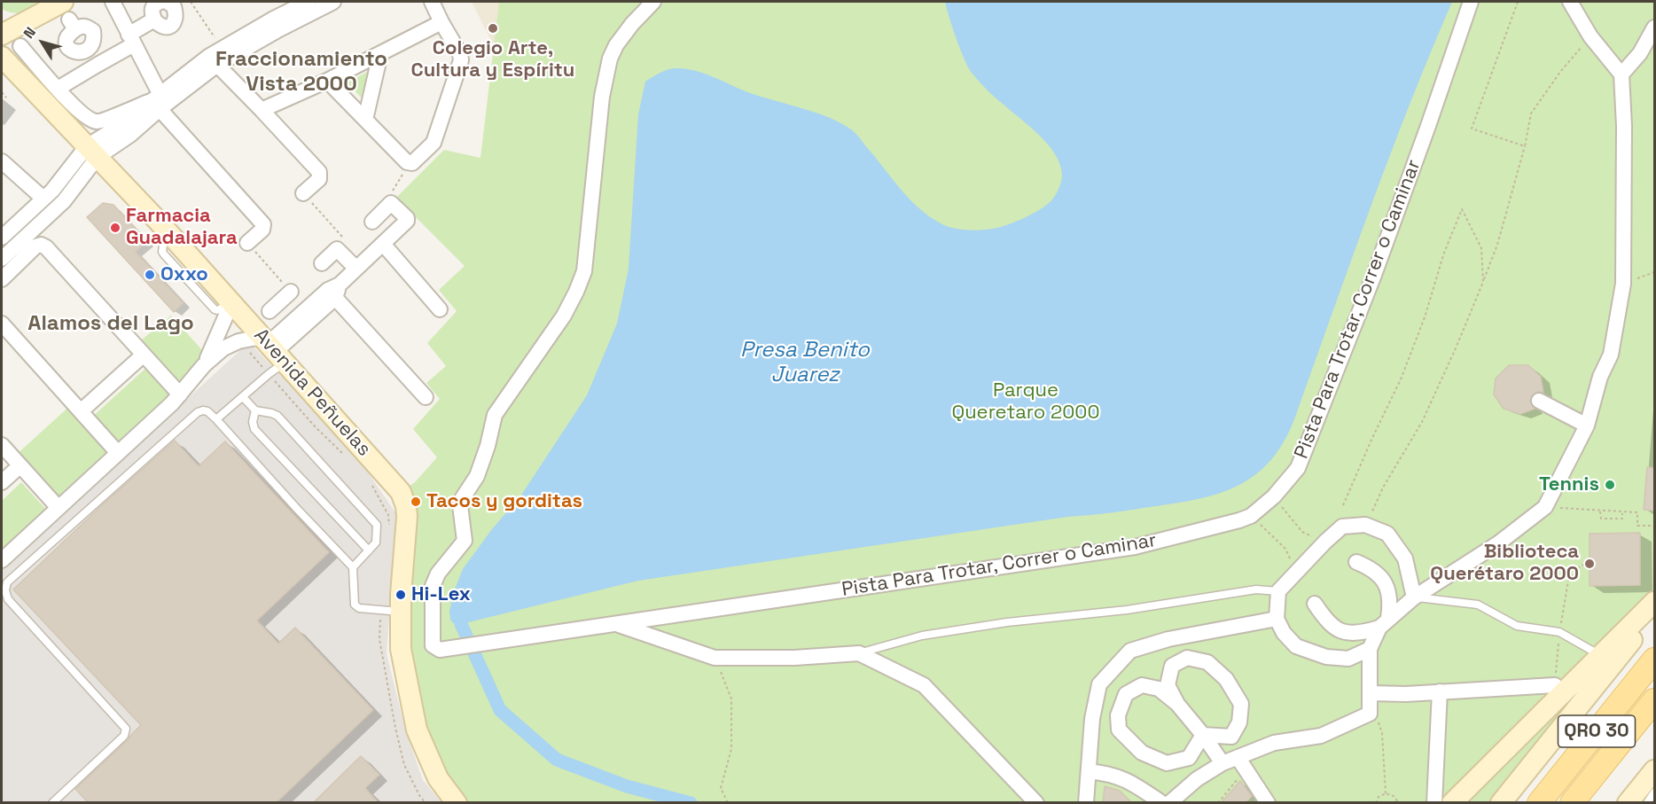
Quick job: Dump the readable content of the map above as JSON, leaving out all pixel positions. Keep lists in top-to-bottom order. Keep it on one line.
{"streets":{"main road":["QRO 30"],"street":["Pista Para Trotar, Correr o Caminar","Avenida Peñuelas"]},"districts":["Fraccionamiento Vista 2000","Alamos del Lago"],"water":["Presa Benito Juarez"],"parks":["Parque Queretaro 2000"],"places":["Colegio Arte, Cultura y Espíritu","Farmacia Guadalajara","Oxxo","Tennis","Tacos y gorditas","Biblioteca Querétaro 2000","Hi-Lex"],"north":"top left"}
